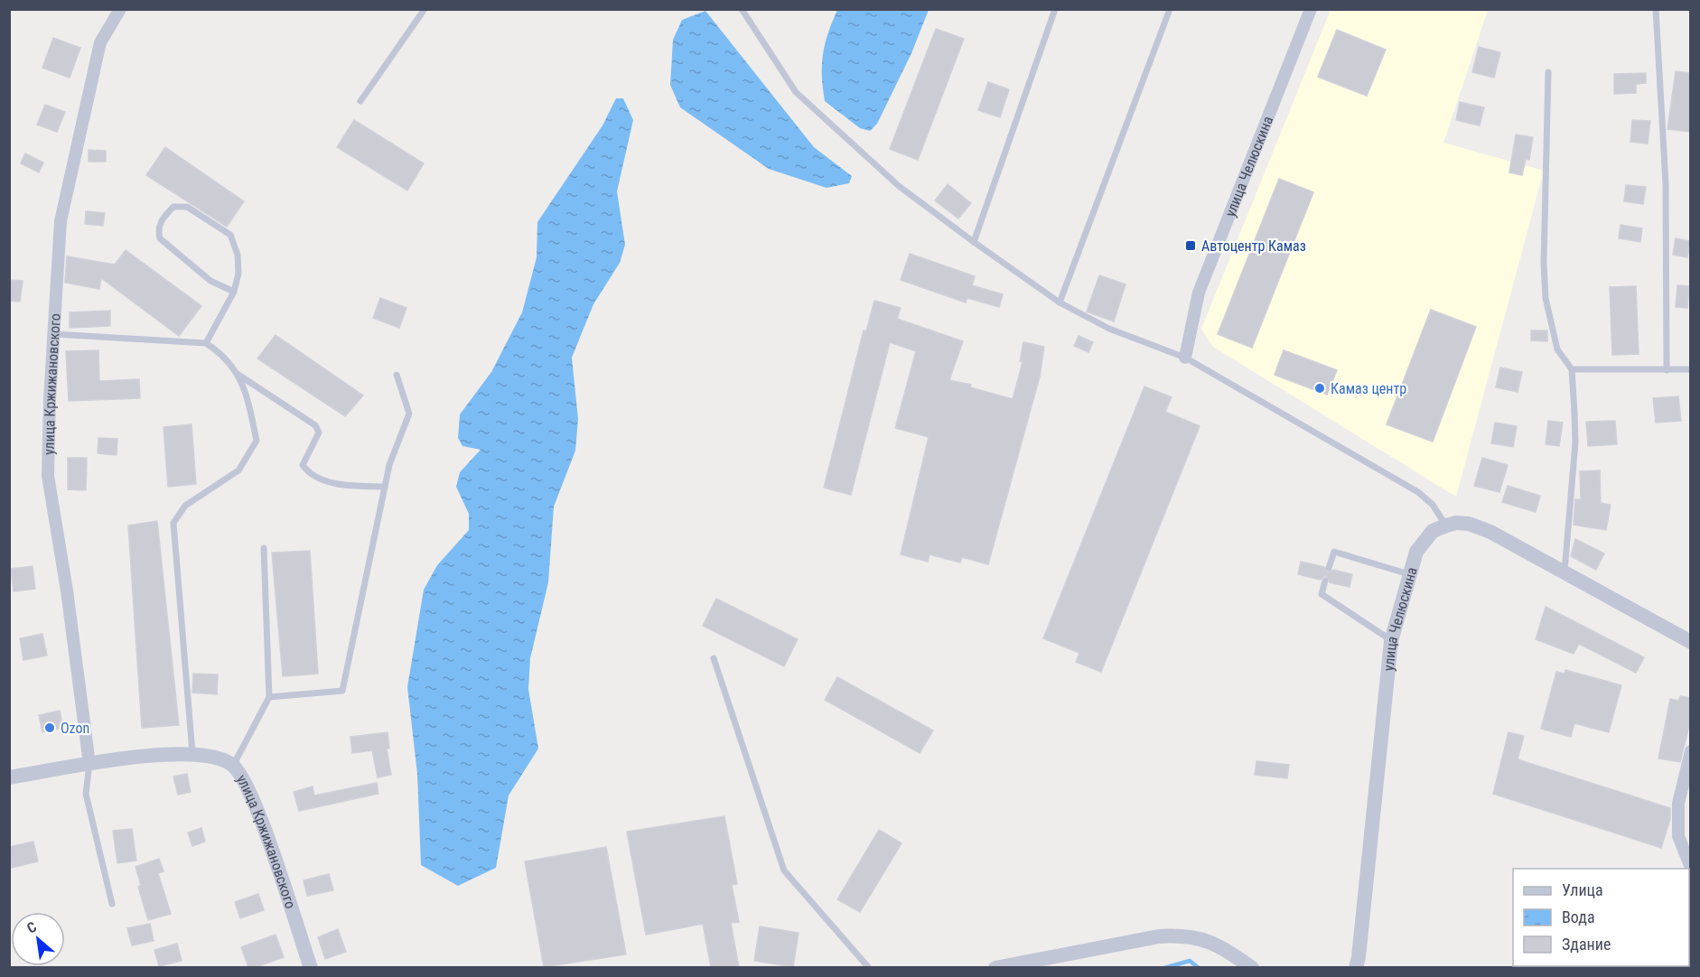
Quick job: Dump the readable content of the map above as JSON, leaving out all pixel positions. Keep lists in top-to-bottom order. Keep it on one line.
{"streets":{"street":["улица Челюскина","улица Кржижановского"]},"places":{"transit":["Автоцентр Камаз"],"other":["Камаз центр","Ozon"]},"legend":["Улица","Вода","Здание"],"north":"top left"}
